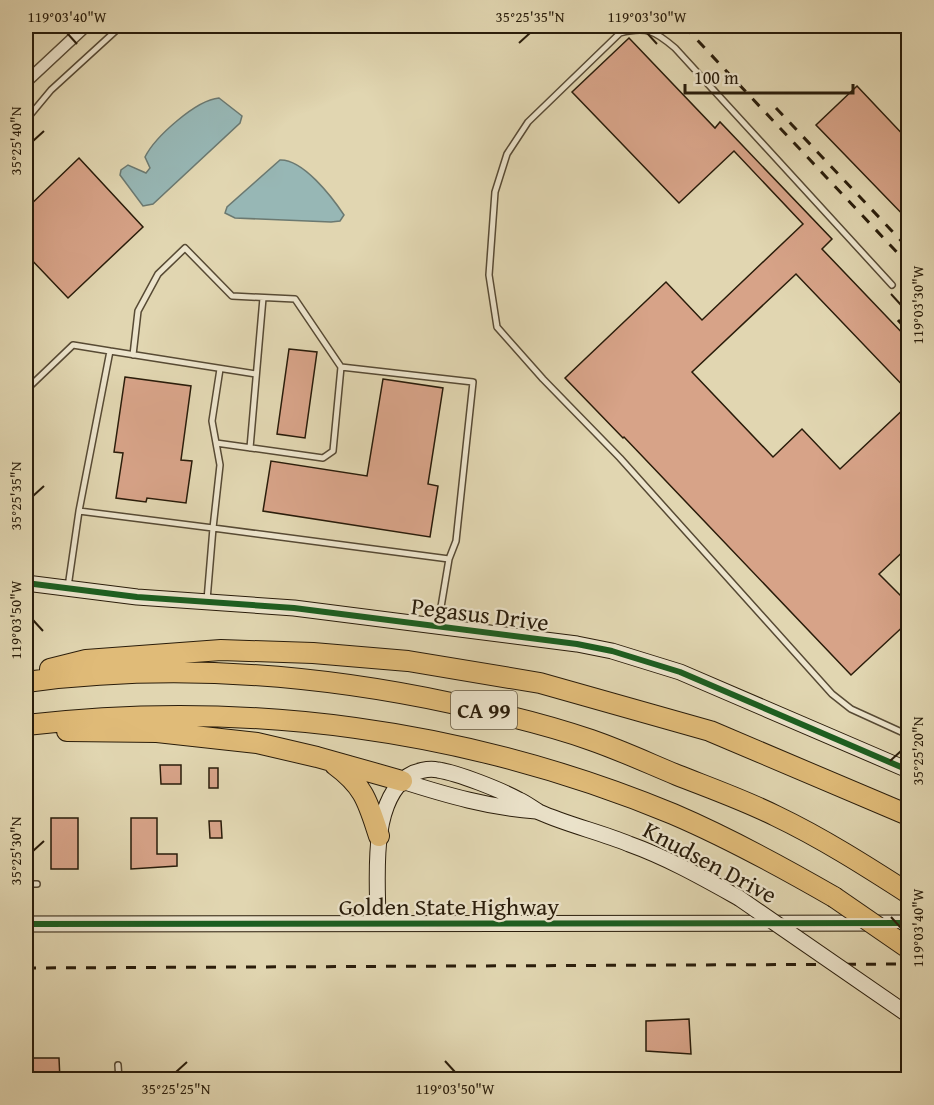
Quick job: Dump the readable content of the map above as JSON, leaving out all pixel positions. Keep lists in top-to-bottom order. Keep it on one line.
{"streets":{"highway":["CA 99"],"street":["Pegasus Drive","Knudsen Drive","Golden State Highway"]},"scale_bar":"100 m","coordinates":["119°03'40\"W","35°25'35\"N","119°03'30\"W","35°25'40\"N","119°03'50\"W","35°25'20\"N","35°25'30\"N","35°25'25\"N"]}
